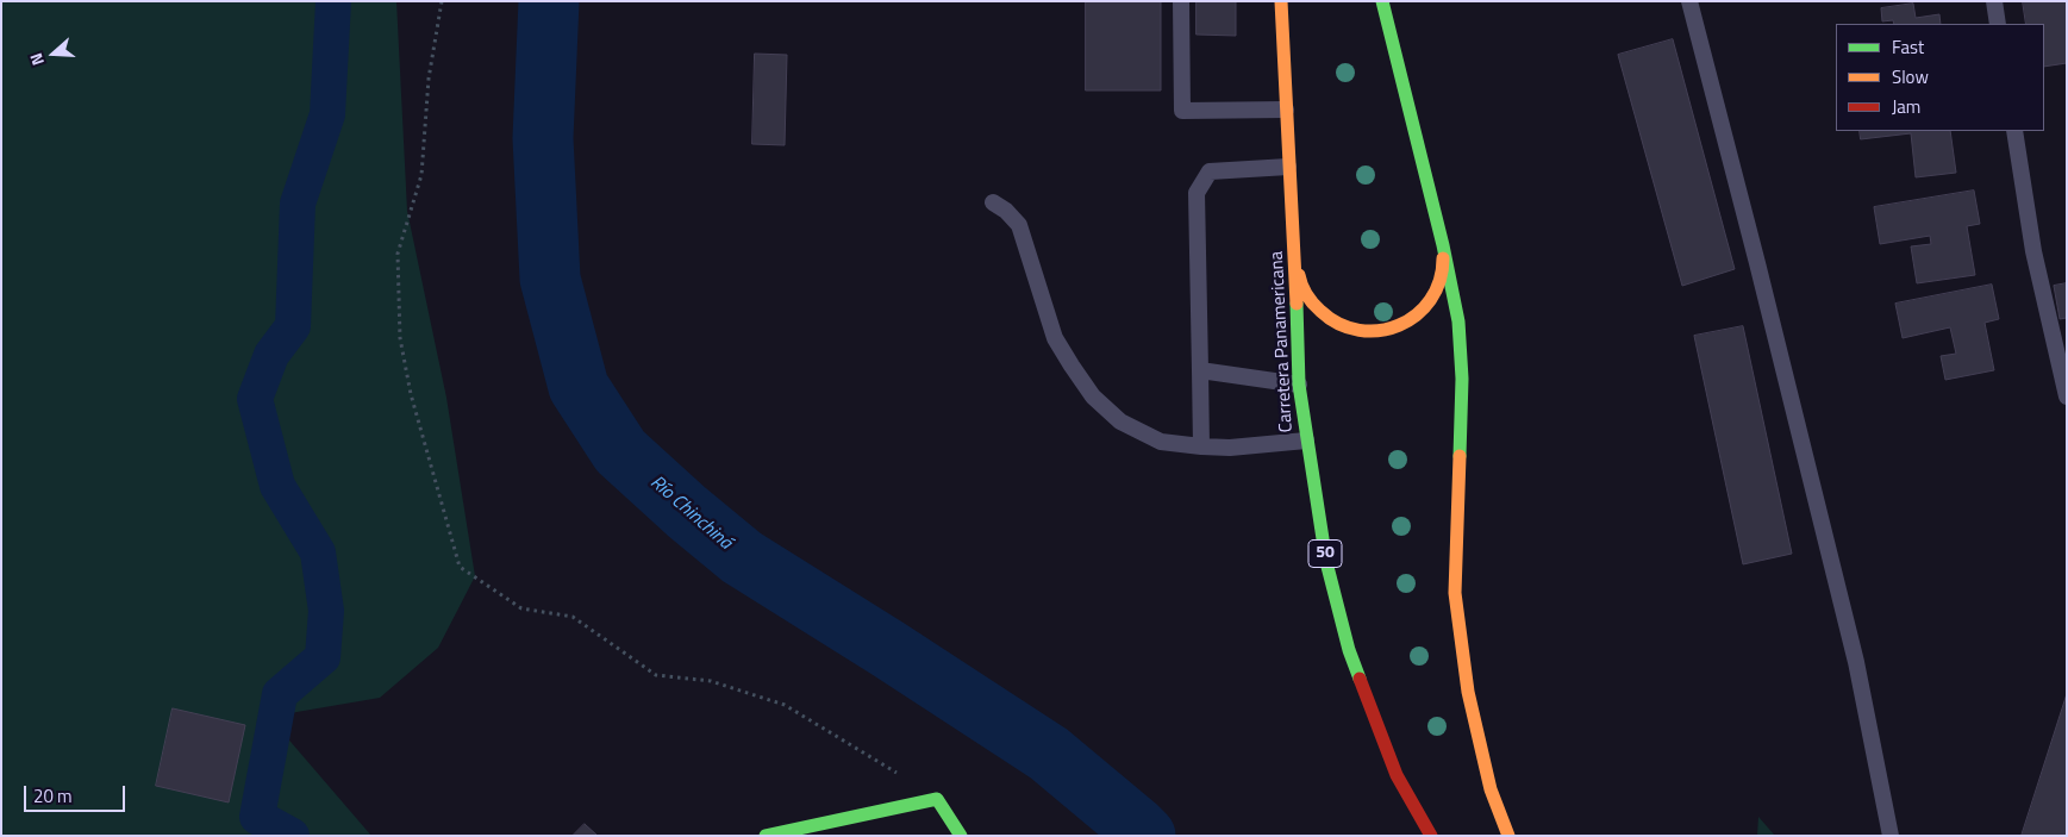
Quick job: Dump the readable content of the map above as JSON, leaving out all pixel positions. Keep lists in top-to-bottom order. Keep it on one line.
{"streets":{"main road":["Carretera Panamericana","50"]},"water":["Río Chinchiná"],"legend":["Fast","Slow","Jam"],"scale_bar":"20 m","north":"left"}
